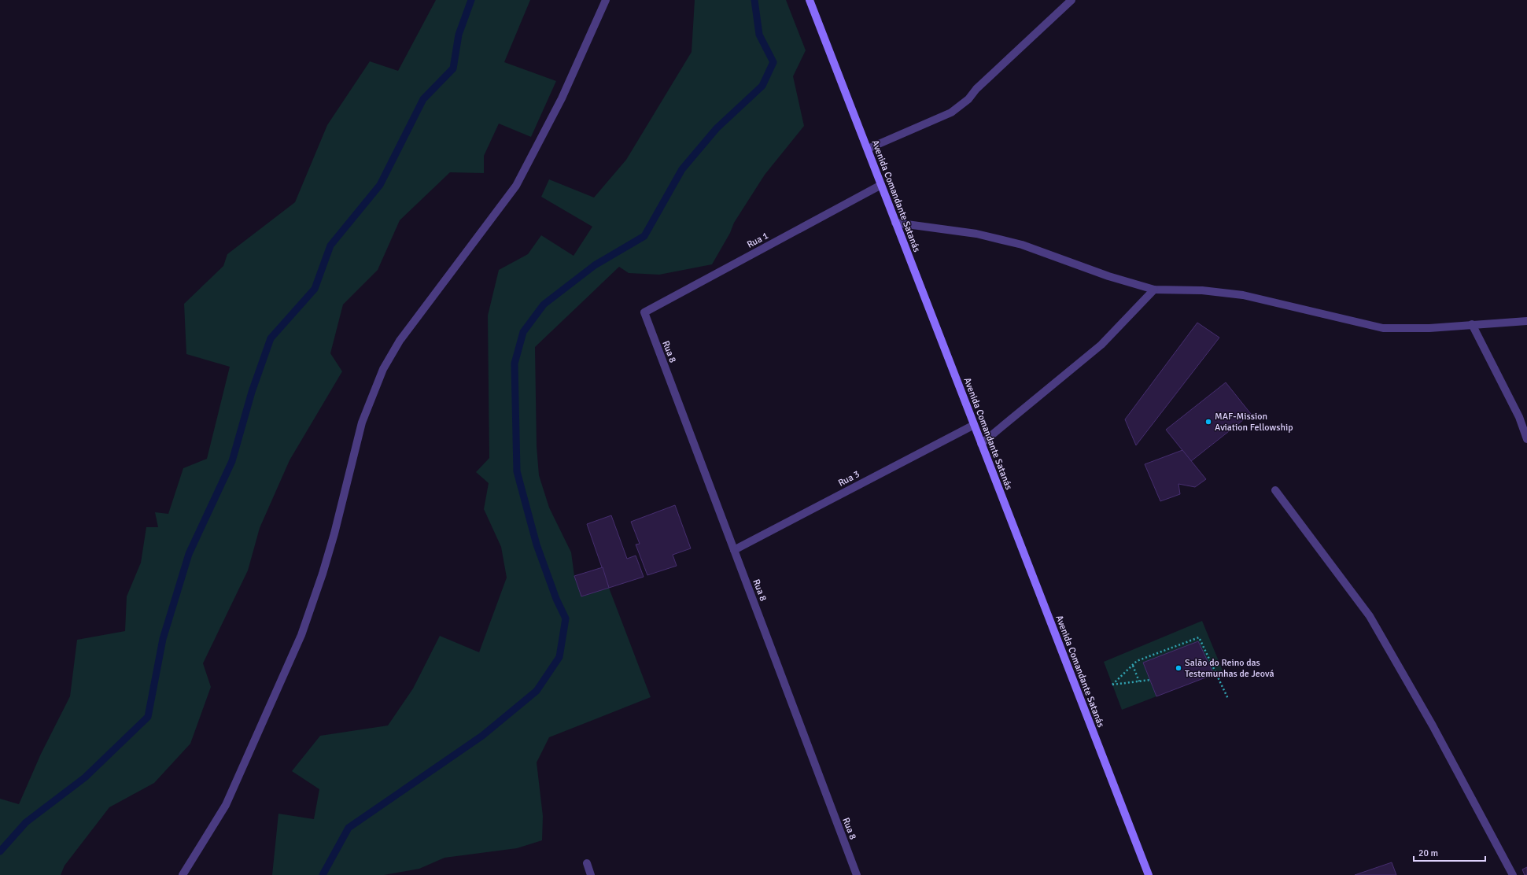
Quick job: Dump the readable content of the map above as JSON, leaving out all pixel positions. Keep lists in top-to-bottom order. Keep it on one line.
{"streets":{"street":["Avenida Comandante Satanás","Rua 1","Rua 8","Rua 3"]},"crossings":[["Avenida Comandante Satanás","Rua 1"],["Avenida Comandante Satanás","Rua 3"],["Rua 1","Rua 8"],["Rua 8","Rua 3"]],"places":["MAF-Mission Aviation Fellowship","Salão do Reino das Testemunhas de Jeová"],"scale_bar":"20 m"}
